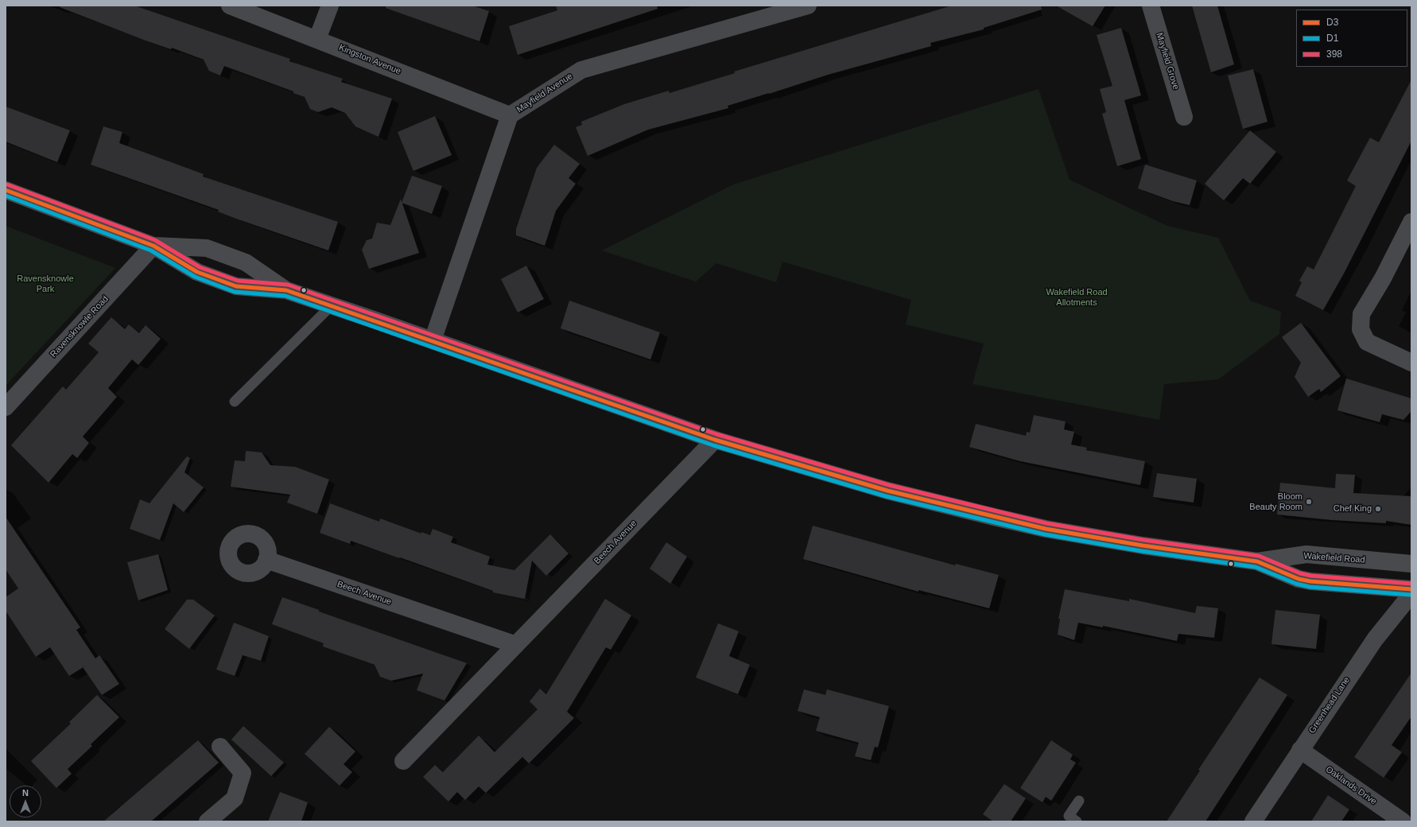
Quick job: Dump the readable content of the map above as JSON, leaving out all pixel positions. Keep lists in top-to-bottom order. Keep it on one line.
{"streets":{"highway":["Wakefield Road"],"street":["Kingston Avenue","Mayfield Grove","Mayfield Avenue","Ravensknowle Road","Beech Avenue","Greenhead Lane","Oaklands Drive"]},"crossings":[["Kingston Avenue","Mayfield Avenue"],["Mayfield Avenue","Wakefield Road"],["Ravensknowle Road","Wakefield Road"],["Beech Avenue","Wakefield Road"],["Greenhead Lane","Oaklands Drive"]],"parks":["Ravensknowle Park","Wakefield Road Allotments"],"places":["Bloom Beauty Room","Chef King"],"lines":["transit line 398","transit line D3","transit line D1"],"legend":["D3","D1","398"],"north":"top"}
